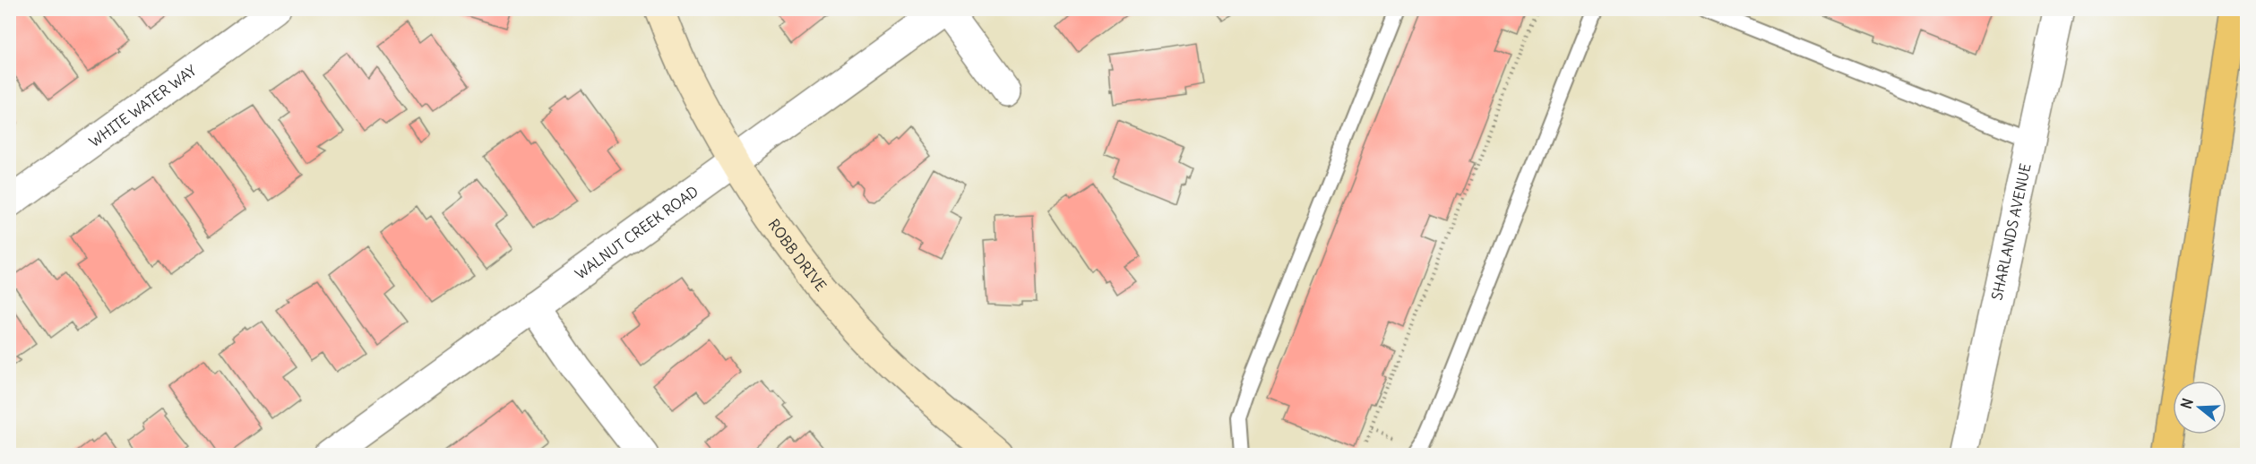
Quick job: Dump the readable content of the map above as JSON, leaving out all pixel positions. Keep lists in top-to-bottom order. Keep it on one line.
{"streets":{"main road":["ROBB DRIVE"],"street":["WHITE WATER WAY","WALNUT CREEK ROAD","SHARLANDS AVENUE"]},"crossings":[["WALNUT CREEK ROAD","ROBB DRIVE"]],"north":"left"}
